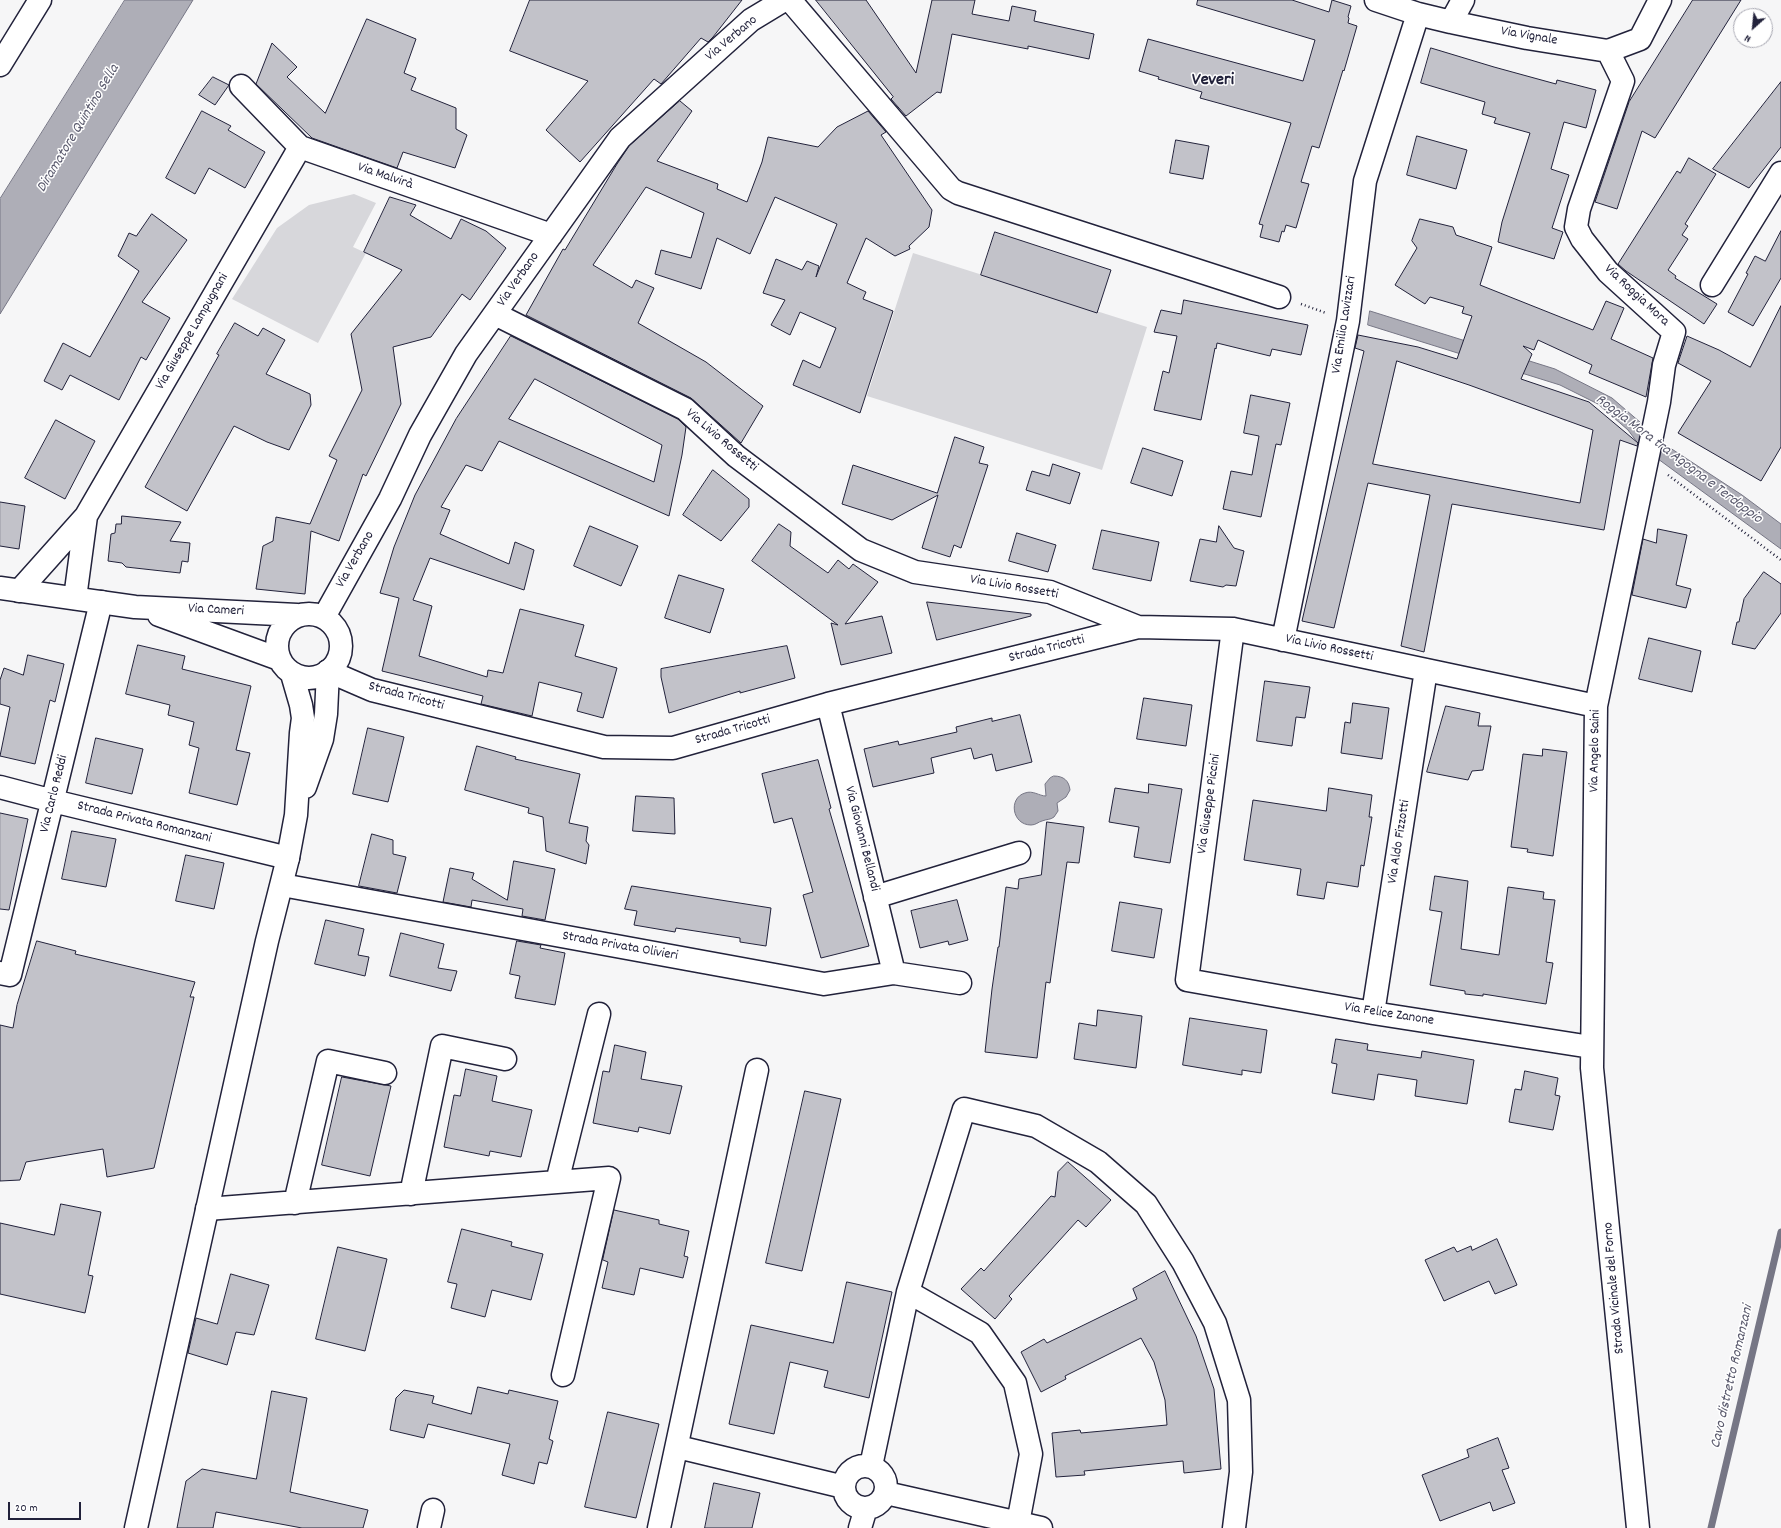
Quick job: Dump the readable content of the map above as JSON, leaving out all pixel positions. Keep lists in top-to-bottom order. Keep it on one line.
{"streets":{"street":["Via Vignale","Via Verbano","Via Malvirà","Via Roggia Mora","Via Emilio Lavizzari","Via Giuseppe Lampugnani","Via Livio Rossetti","Via Cameri","Strada Tricotti","Via Angelo Saini","Via Carlo Reddi","Via Giuseppe Piccini","Strada Privata Romanzani","Via Giovanni Bellandi","Via Aldo Fizzotti","Strada Privata Olivieri","Via Felice Zanone","Strada Vicinale del Forno"]},"crossings":[["Via Vignale","Via Roggia Mora"],["Via Vignale","Via Emilio Lavizzari"],["Via Verbano","Via Malvirà"],["Via Verbano","Via Livio Rossetti"],["Via Verbano","Via Cameri"],["Via Verbano","Strada Tricotti"],["Via Malvirà","Via Giuseppe Lampugnani"],["Via Roggia Mora","Via Angelo Saini"],["Via Emilio Lavizzari","Via Livio Rossetti"],["Via Giuseppe Lampugnani","Via Cameri"],["Via Livio Rossetti","Strada Tricotti"],["Via Livio Rossetti","Via Angelo Saini"],["Via Livio Rossetti","Via Giuseppe Piccini"],["Via Livio Rossetti","Via Aldo Fizzotti"],["Via Cameri","Strada Tricotti"],["Via Cameri","Via Carlo Reddi"],["Strada Tricotti","Via Giovanni Bellandi"],["Via Angelo Saini","Via Felice Zanone"],["Via Angelo Saini","Strada Vicinale del Forno"],["Via Carlo Reddi","Strada Privata Romanzani"],["Via Giuseppe Piccini","Via Felice Zanone"],["Via Giovanni Bellandi","Strada Privata Olivieri"],["Via Aldo Fizzotti","Via Felice Zanone"],["Via Felice Zanone","Strada Vicinale del Forno"]],"districts":["Veveri"],"water":["Diramatore Quintino Sella","Roggia Mora tra Agogna e Terdoppio","Cavo distretto Romanzani"],"scale_bar":"20 m","north":"bottom left"}
